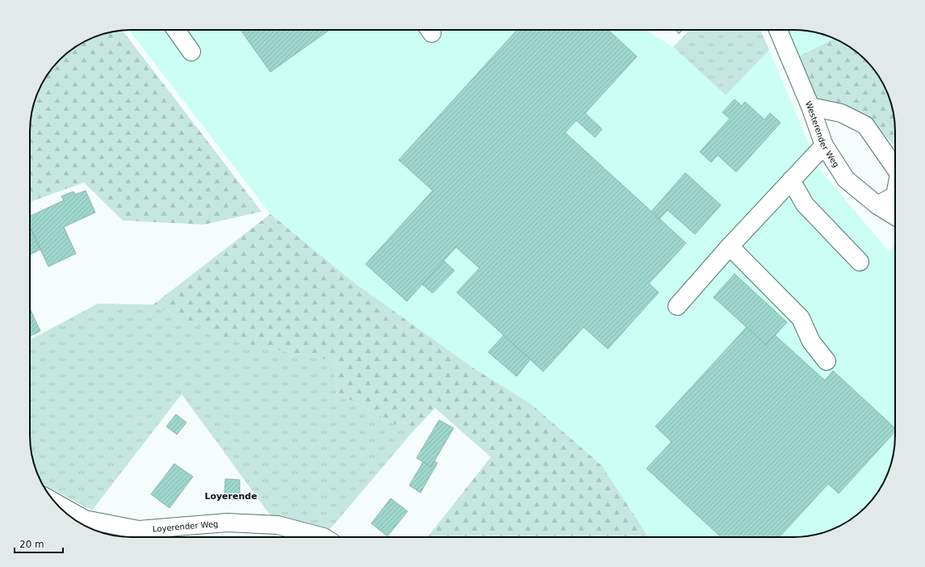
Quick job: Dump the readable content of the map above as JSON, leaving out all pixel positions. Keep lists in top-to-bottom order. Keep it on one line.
{"streets":{"street":["Westerender Weg","Loyerender Weg"]},"districts":["Loyerende"],"scale_bar":"20 m"}
